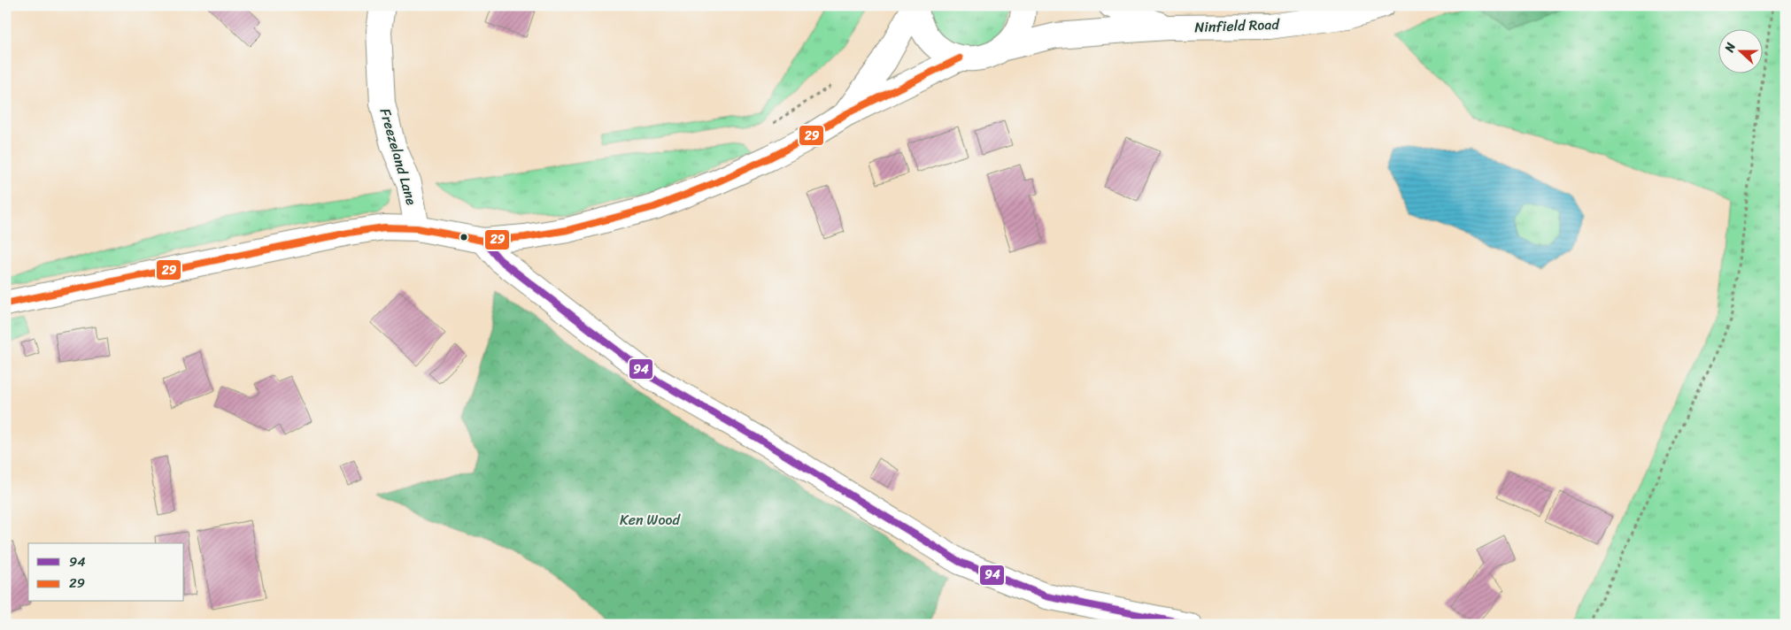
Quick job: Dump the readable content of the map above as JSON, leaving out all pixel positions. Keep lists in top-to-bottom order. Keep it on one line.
{"streets":{"main road":["Ninfield Road","Freezeland Lane"]},"parks":["Ken Wood"],"lines":["transit line 29","transit line 94"],"legend":["94","29"],"north":"left"}
